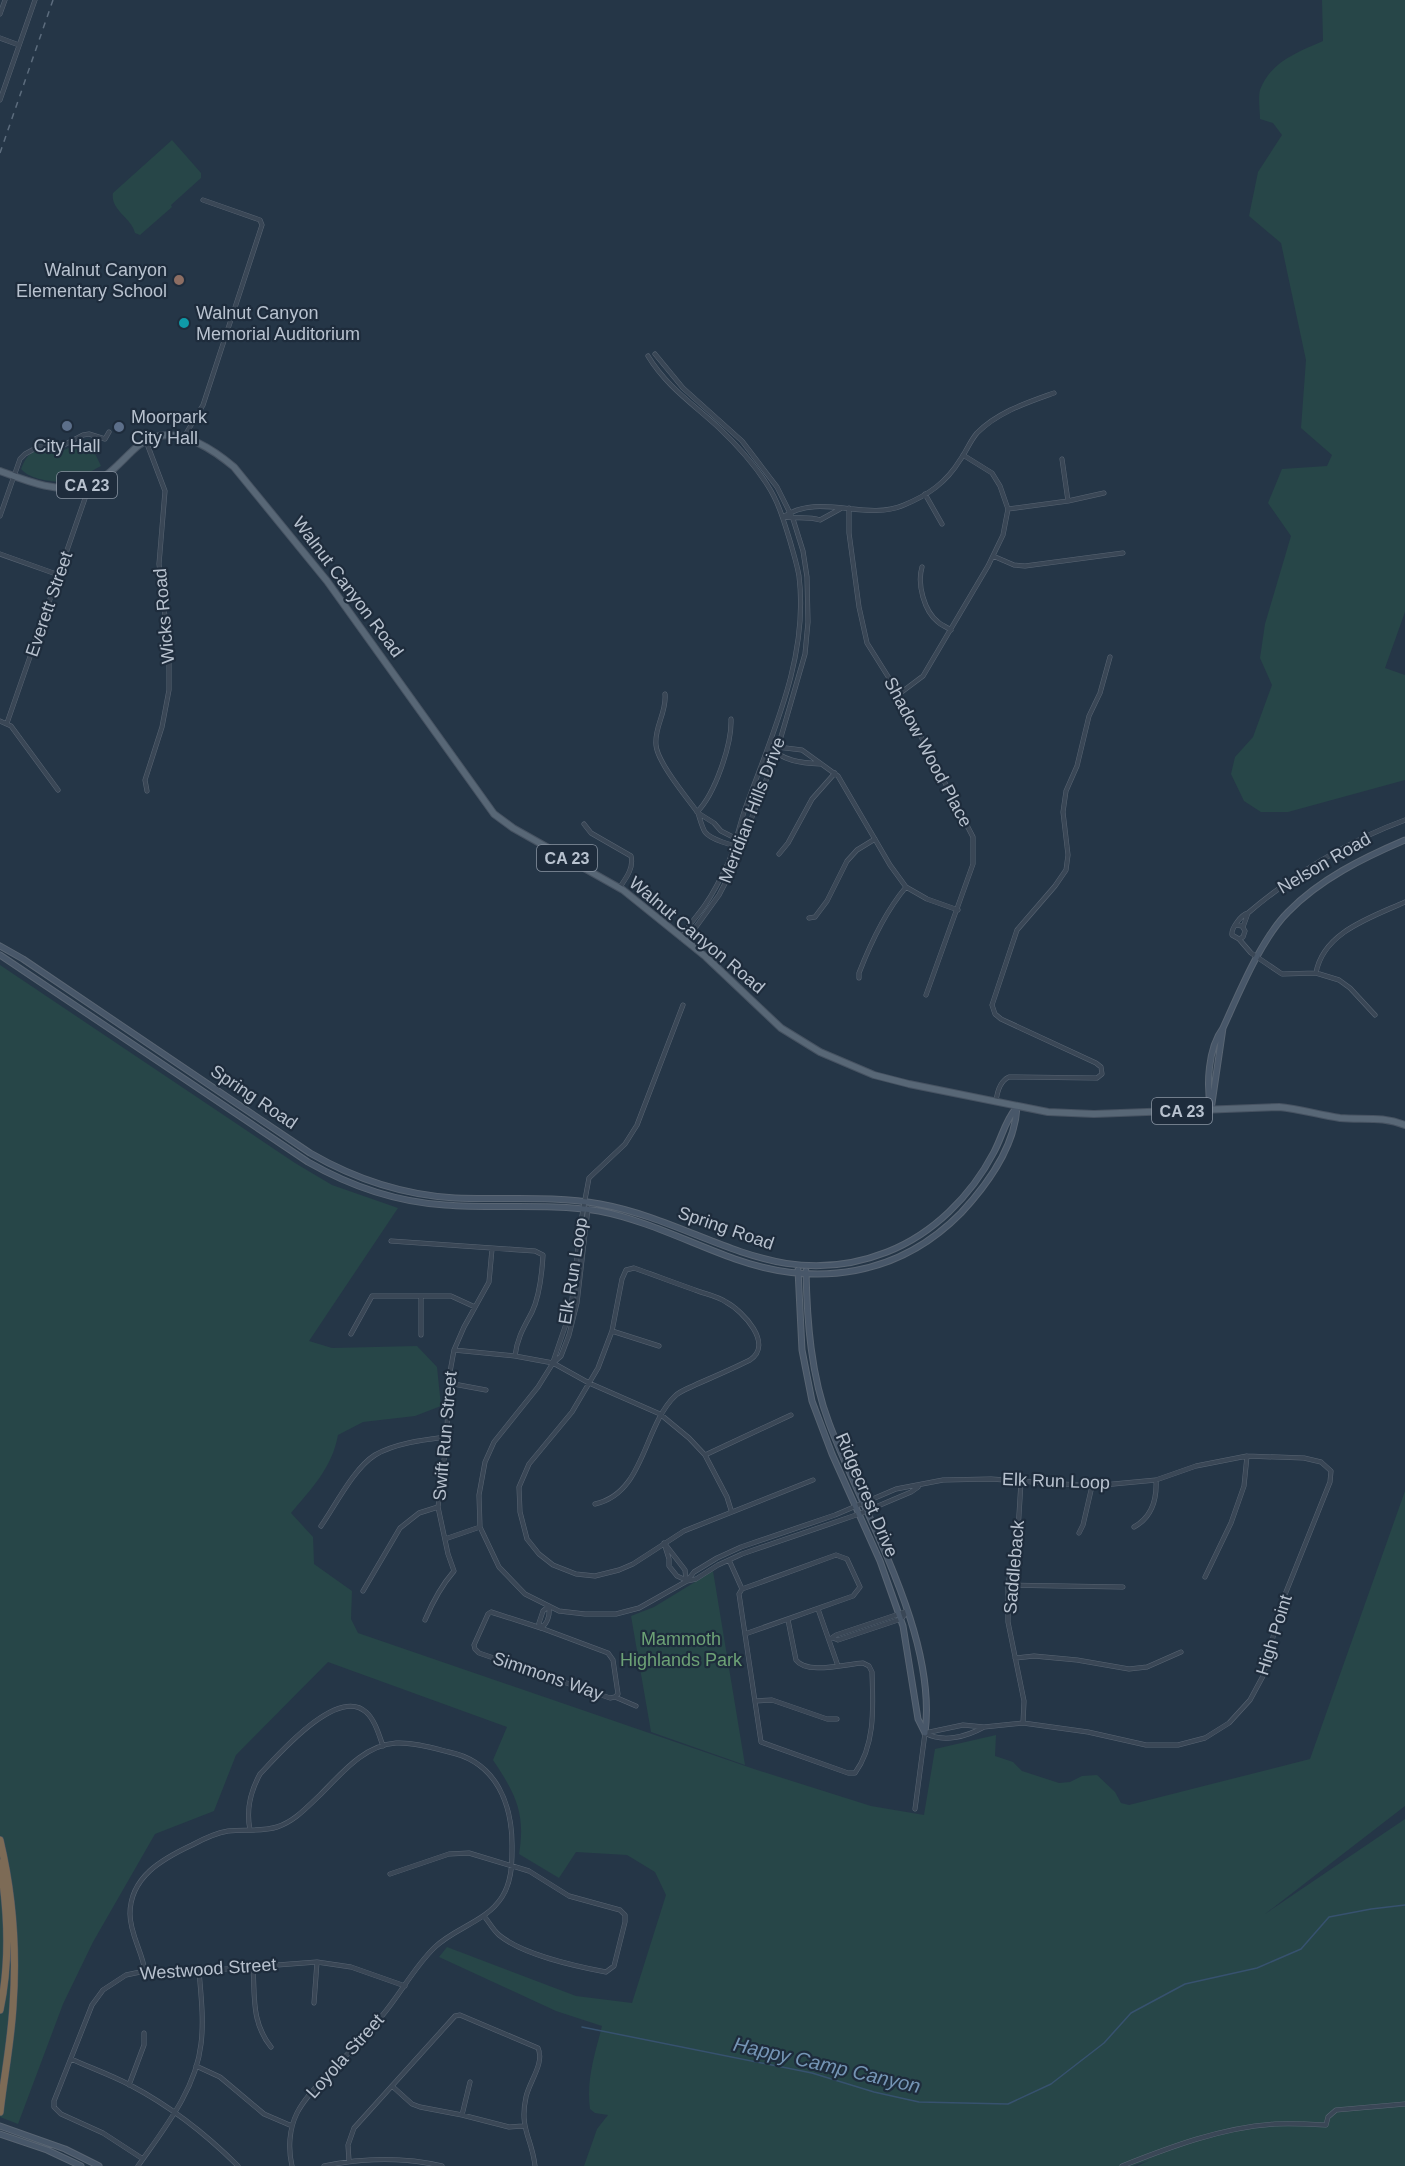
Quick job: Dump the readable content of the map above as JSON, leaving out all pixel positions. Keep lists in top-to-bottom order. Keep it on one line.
{"streets":{"main road":["CA 23","Walnut Canyon Road","Spring Road","Ridgecrest Drive"],"street":["Everett Street","Wicks Road","Shadow Wood Place","Meridian Hills Drive","Nelson Road","Elk Run Loop","Swift Run Street","Saddleback","High Point","Simmons Way","Westwood Street","Loyola Street"]},"crossings":[["CA 23","Walnut Canyon Road"],["CA 23","Everett Street"],["CA 23","Wicks Road"],["Walnut Canyon Road","Wicks Road"],["Walnut Canyon Road","Meridian Hills Drive"],["Walnut Canyon Road","Spring Road"],["Spring Road","Elk Run Loop"],["Spring Road","Ridgecrest Drive"],["Elk Run Loop","Ridgecrest Drive"],["Elk Run Loop","Saddleback"],["Elk Run Loop","High Point"],["Ridgecrest Drive","High Point"],["Saddleback","High Point"],["Westwood Street","Loyola Street"]],"water":["Happy Camp Canyon"],"parks":["Mammoth Highlands Park"],"places":["Walnut Canyon Elementary School","Walnut Canyon Memorial Auditorium","City Hall","Moorpark City Hall"]}
